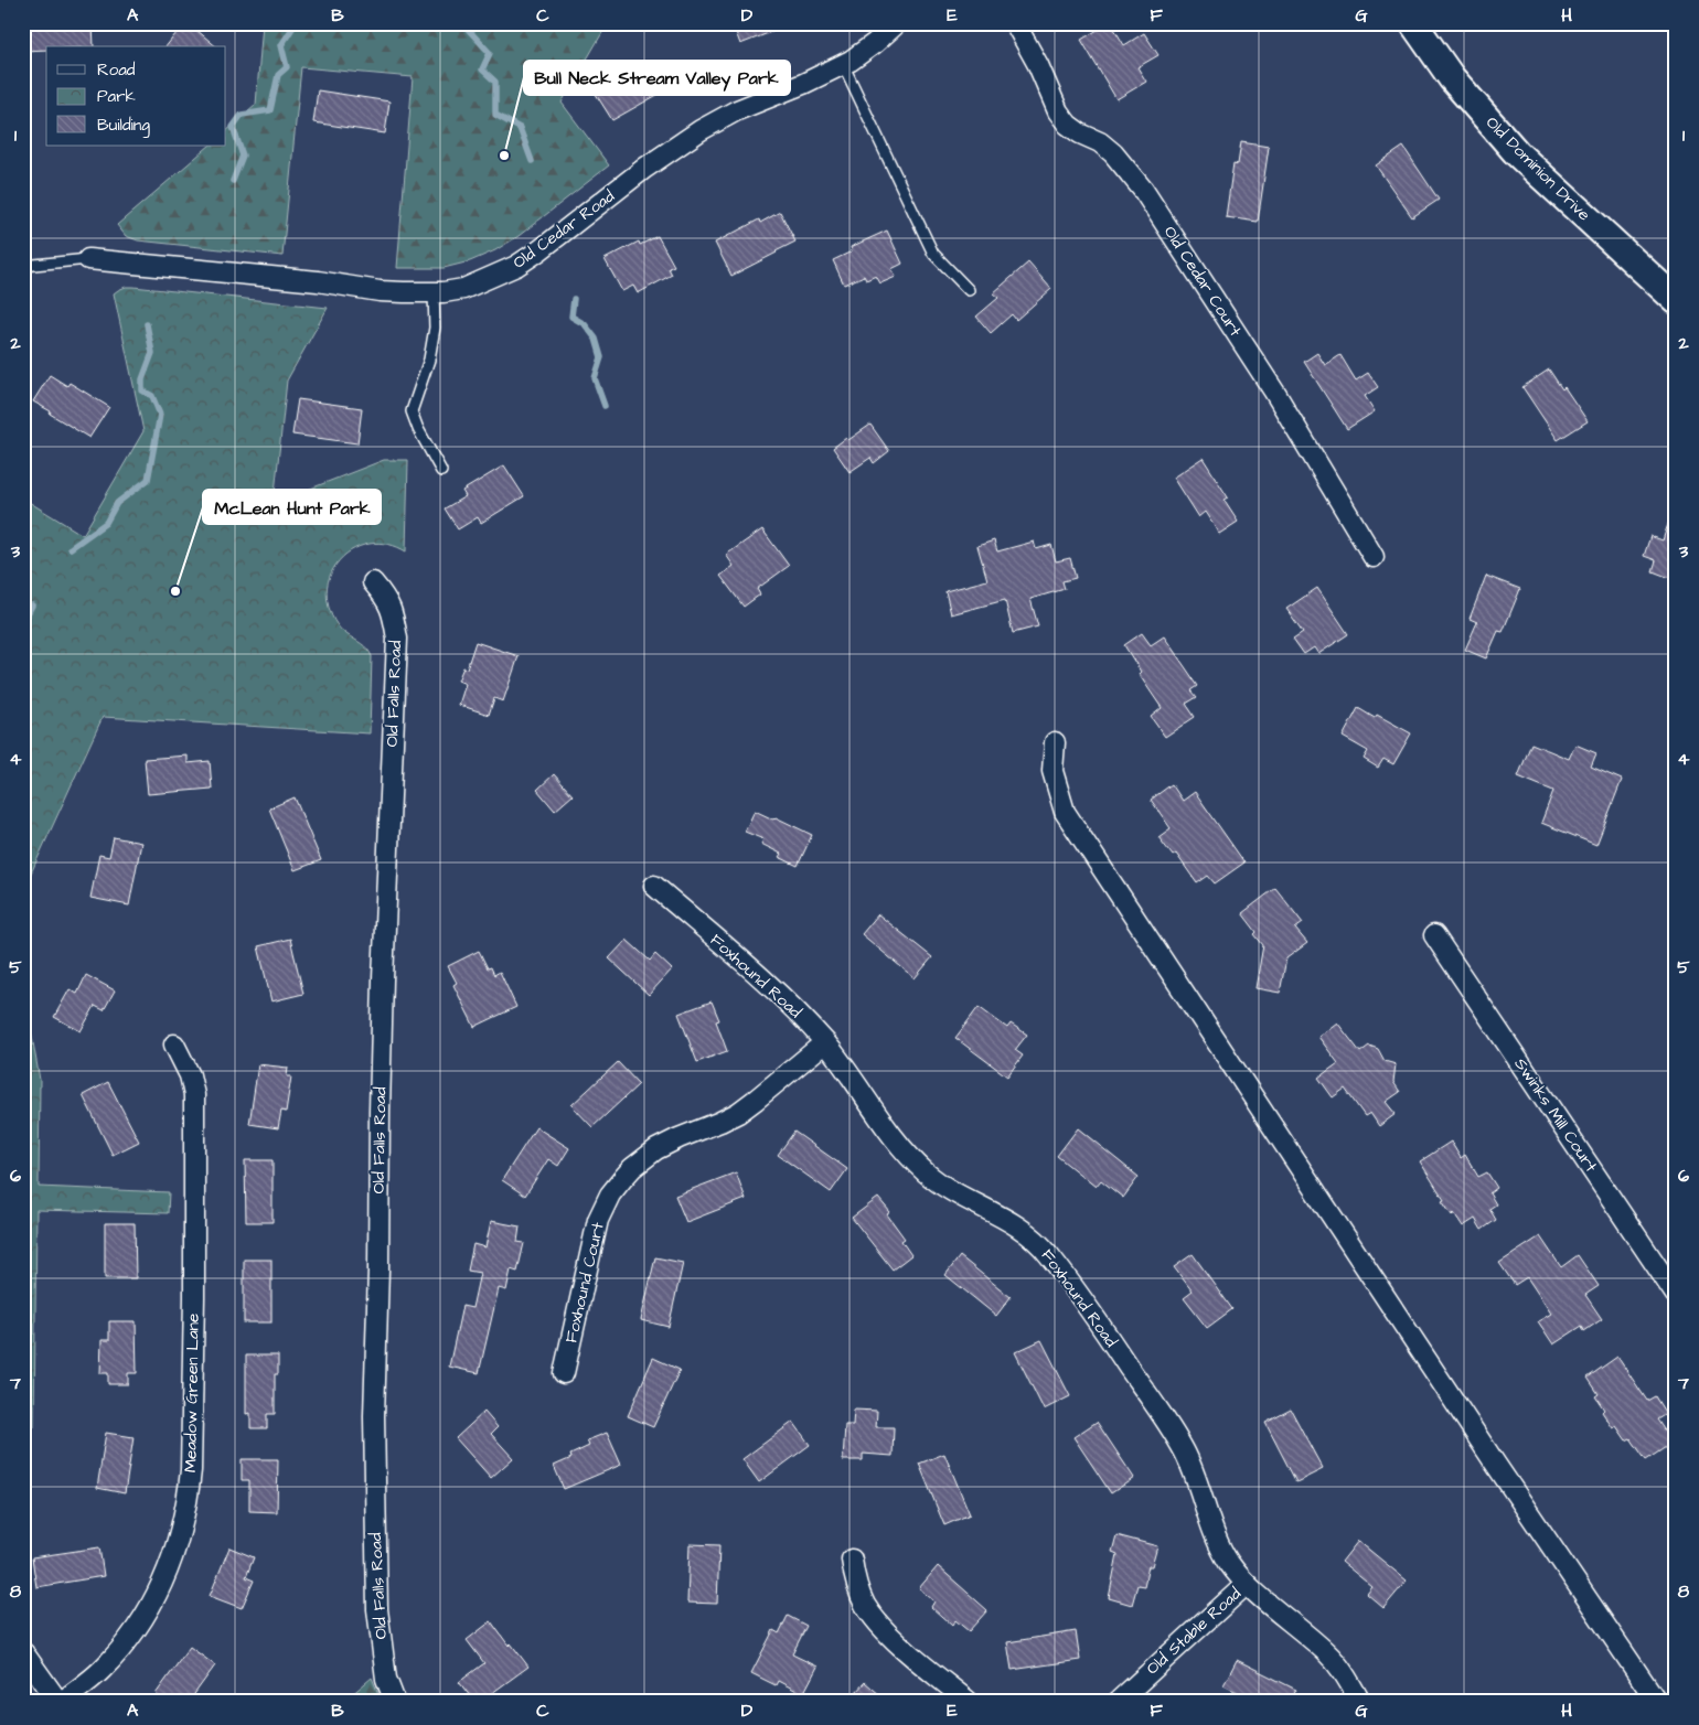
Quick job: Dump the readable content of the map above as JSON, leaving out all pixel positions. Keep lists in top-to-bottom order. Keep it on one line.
{"streets":{"main road":["Old Dominion Drive"],"street":["Old Cedar Road","Old Cedar Court","Old Falls Road","Foxhound Road","Swinks Mill Court","Foxhound Court","Meadow Green Lane","Old Stable Road"]},"crossings":[["Foxhound Road","Foxhound Court"],["Foxhound Road","Old Stable Road"]],"places":["Bull Neck Stream Valley Park","McLean Hunt Park"],"legend":["Road","Park","Building"],"grid":{"columns":["A","B","C","D","E","F","G","H"],"rows":["1","2","3","4","5","6","7","8"]}}
